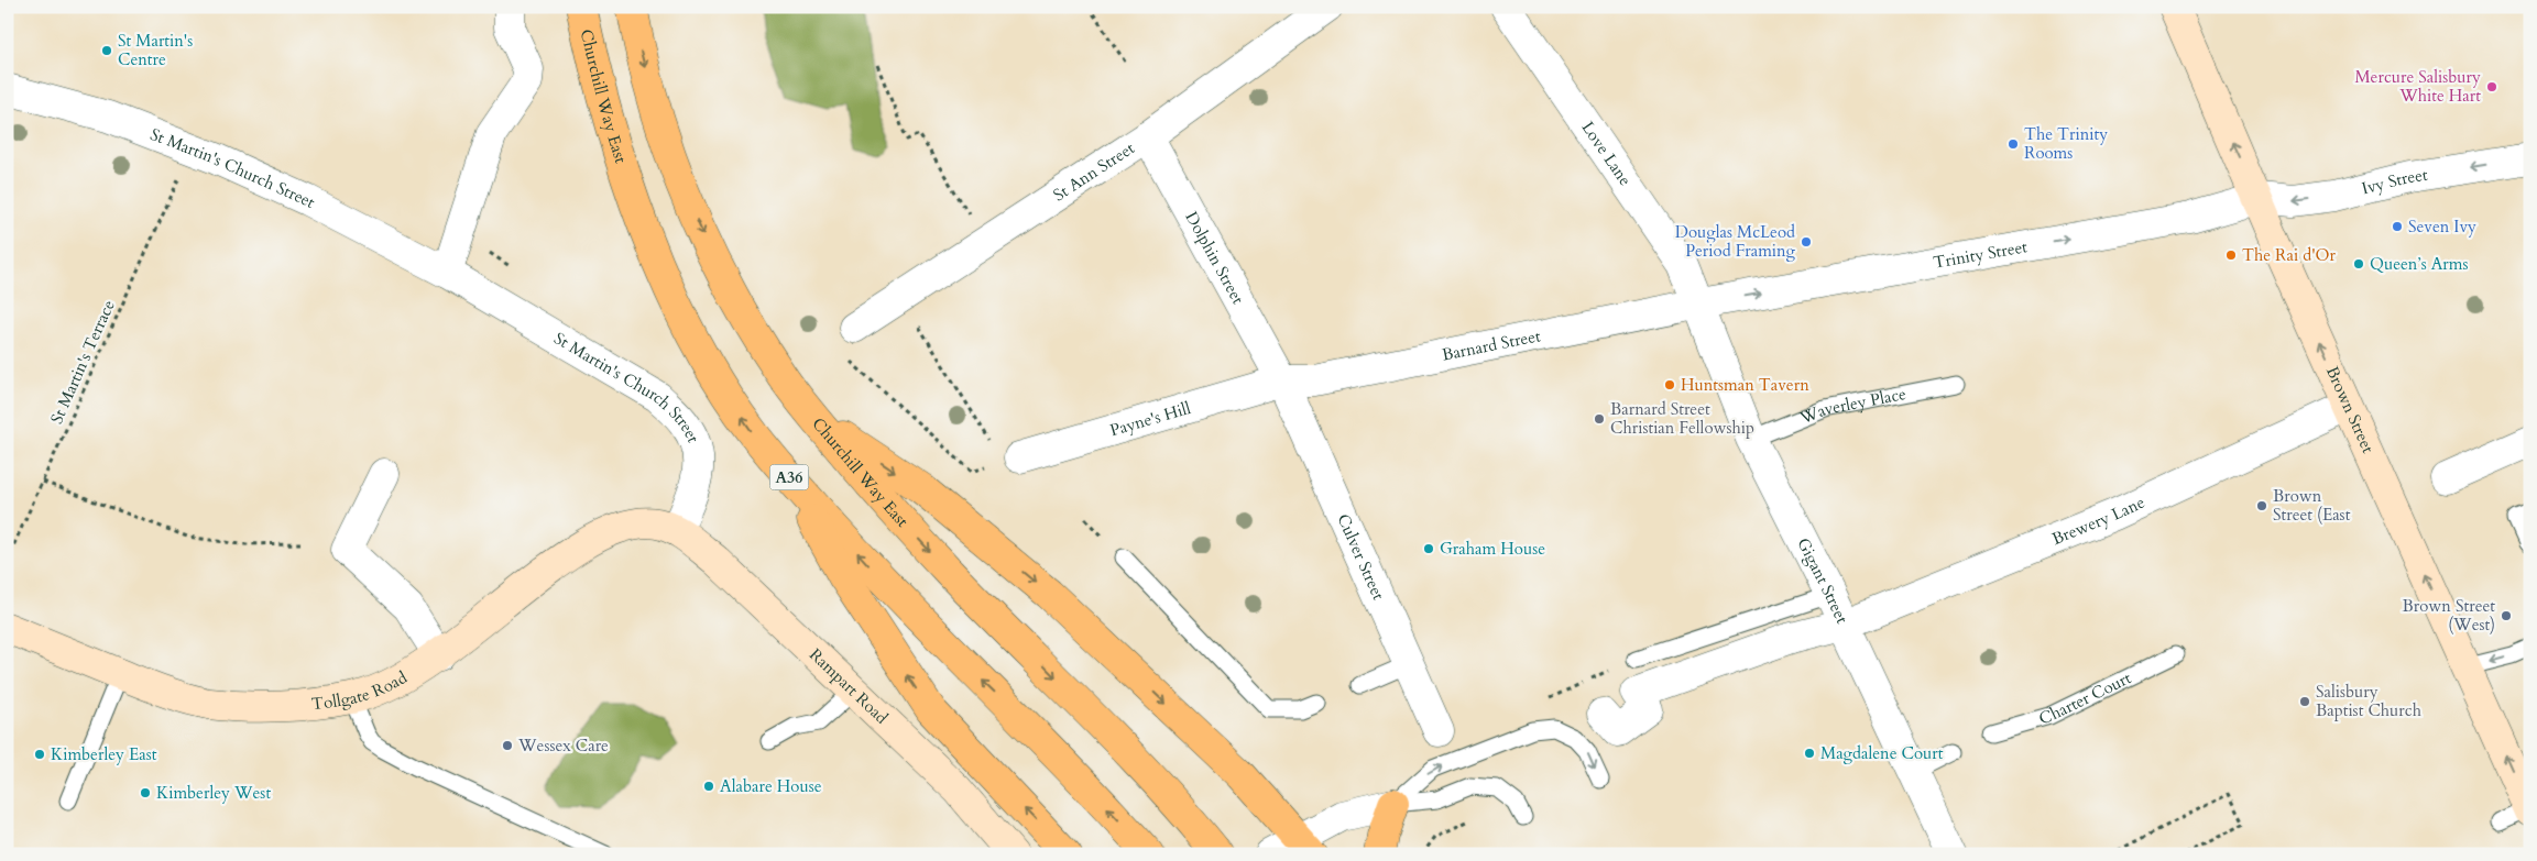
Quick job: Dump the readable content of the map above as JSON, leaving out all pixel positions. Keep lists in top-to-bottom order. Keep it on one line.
{"streets":{"highway":["Churchill Way East","A36"],"street":["Love Lane","St Martin's Church Street","St Ann Street","Ivy Street","Trinity Street","Dolphin Street","Barnard Street","Brown Street","Payne's Hill","Brewery Lane","Culver Street","Gigant Street","Tollgate Road","Rampart Road"],"lane":["Waverley Place","Charter Court"],"path":["St Martin's Terrace"]},"crossings":[["Love Lane","Trinity Street"],["Love Lane","Barnard Street"],["Love Lane","Gigant Street"],["St Martin's Church Street","Tollgate Road"],["St Martin's Church Street","Rampart Road"],["St Ann Street","Dolphin Street"],["Ivy Street","Trinity Street"],["Ivy Street","Brown Street"],["Trinity Street","Barnard Street"],["Trinity Street","Brown Street"],["Trinity Street","Gigant Street"],["Dolphin Street","Barnard Street"],["Dolphin Street","Payne's Hill"],["Dolphin Street","Culver Street"],["Barnard Street","Payne's Hill"],["Barnard Street","Culver Street"],["Barnard Street","Gigant Street"],["Waverley Place","Gigant Street"],["Brown Street","Brewery Lane"],["Payne's Hill","Culver Street"],["Brewery Lane","Gigant Street"],["Tollgate Road","Rampart Road"]],"one_way":["Ivy Street","Trinity Street","Brown Street"],"places":["St Martin's Centre","Mercure Salisbury White Hart","The Trinity Rooms","Seven Ivy","Douglas McLeod Period Framing","The Rai d'Or","Queen’s Arms","Huntsman Tavern","Barnard Street Christian Fellowship","Brown Street (East","Graham House","Brown Street (West)","Salisbury Baptist Church","Wessex Care","Magdalene Court","Kimberley East","Alabare House","Kimberley West"]}
